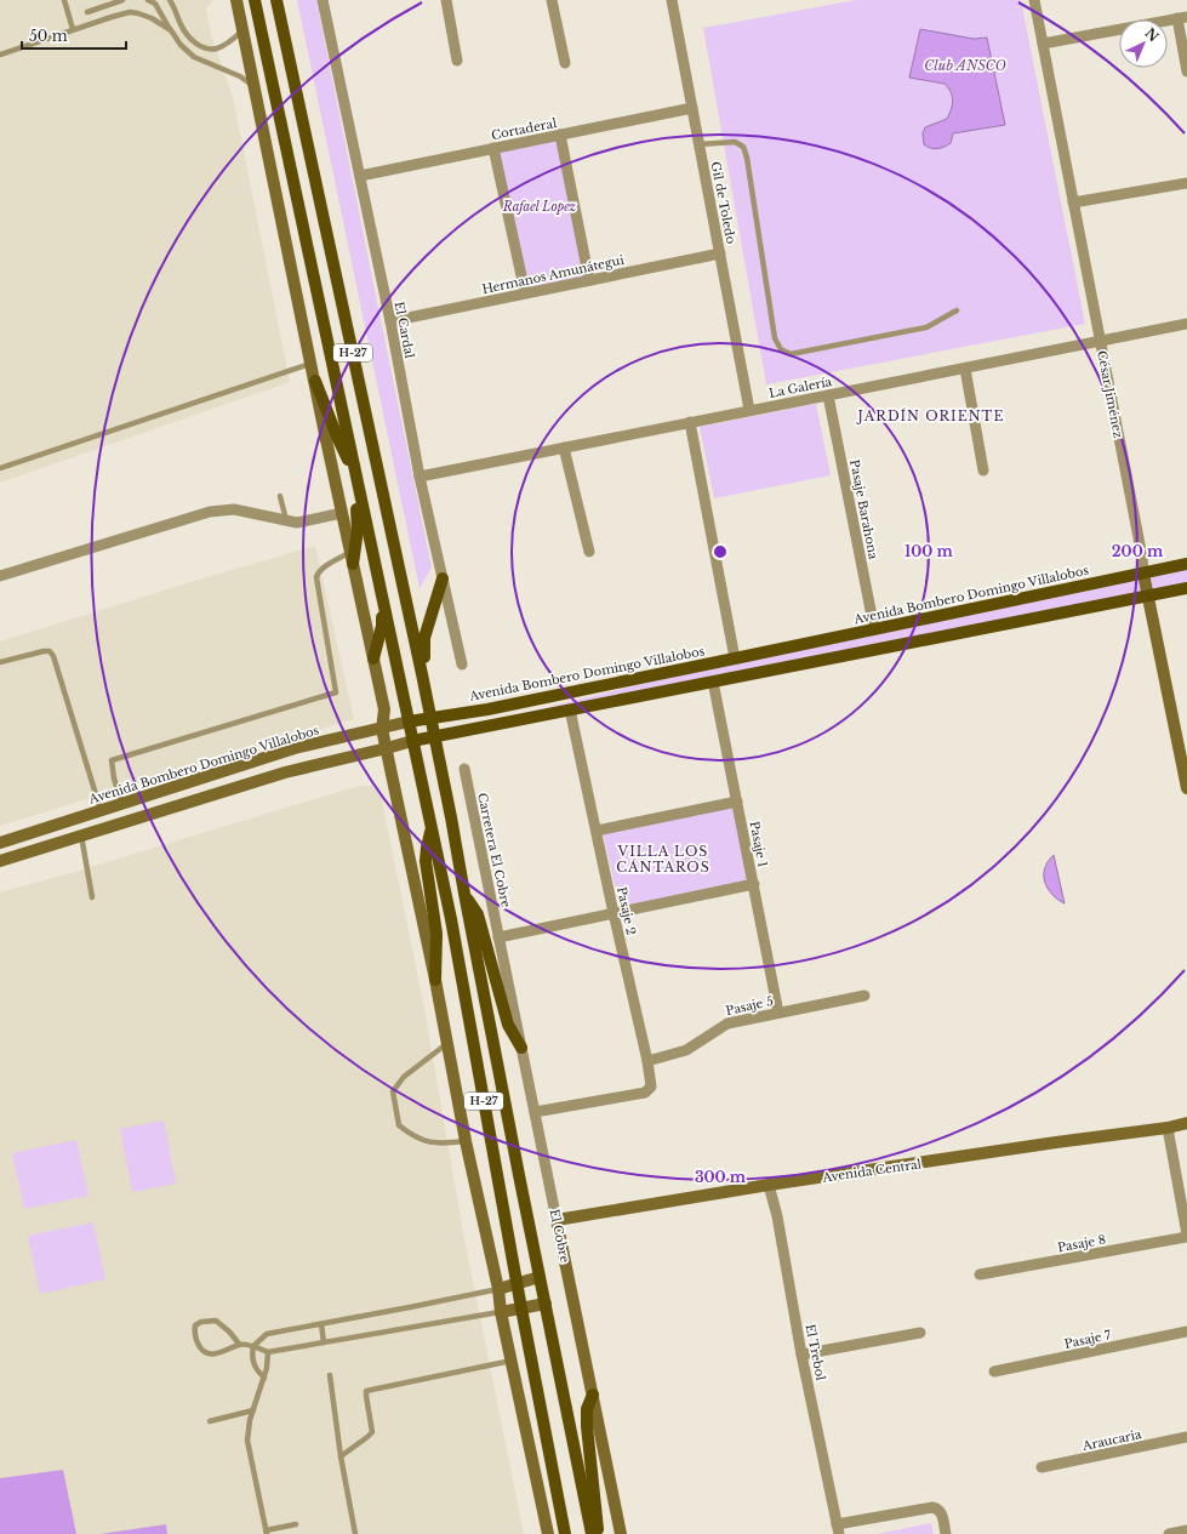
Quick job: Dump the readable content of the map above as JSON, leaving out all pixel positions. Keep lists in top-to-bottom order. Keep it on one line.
{"streets":{"main road":["H-27","Avenida Bombero Domingo Villalobos"],"street":["Cortaderal","Gil de Toledo","Hermanos Amunátegui","El Cardal","La Galería","César Jiménez","Pasaje Barahona","Pasaje 1","Carretera El Cobre","Pasaje 2","Pasaje 5","Avenida Central","El Cobre","Pasaje 8","Pasaje 7","El Trebol","Araucaria"]},"crossings":[["Cortaderal","Gil de Toledo"],["Cortaderal","El Cardal"],["Gil de Toledo","Hermanos Amunátegui"],["Gil de Toledo","La Galería"],["Hermanos Amunátegui","El Cardal"],["El Cardal","La Galería"],["H-27","Avenida Bombero Domingo Villalobos"],["La Galería","César Jiménez"],["La Galería","Pasaje Barahona"],["César Jiménez","Avenida Bombero Domingo Villalobos"],["Pasaje Barahona","Avenida Bombero Domingo Villalobos"],["Pasaje 1","Pasaje 5"],["Carretera El Cobre","El Cobre"],["Pasaje 2","Pasaje 5"],["Pasaje 2","El Cobre"],["Avenida Central","El Cobre"],["Avenida Central","El Trebol"]],"districts":["JARDÍN ORIENTE","VILLA LOS CÁNTAROS"],"water":["Club ANSCO"],"parks":["Rafael Lopez"],"scale_bar":"50 m","north":"top right","rings":["100 m","200 m","300 m"]}
